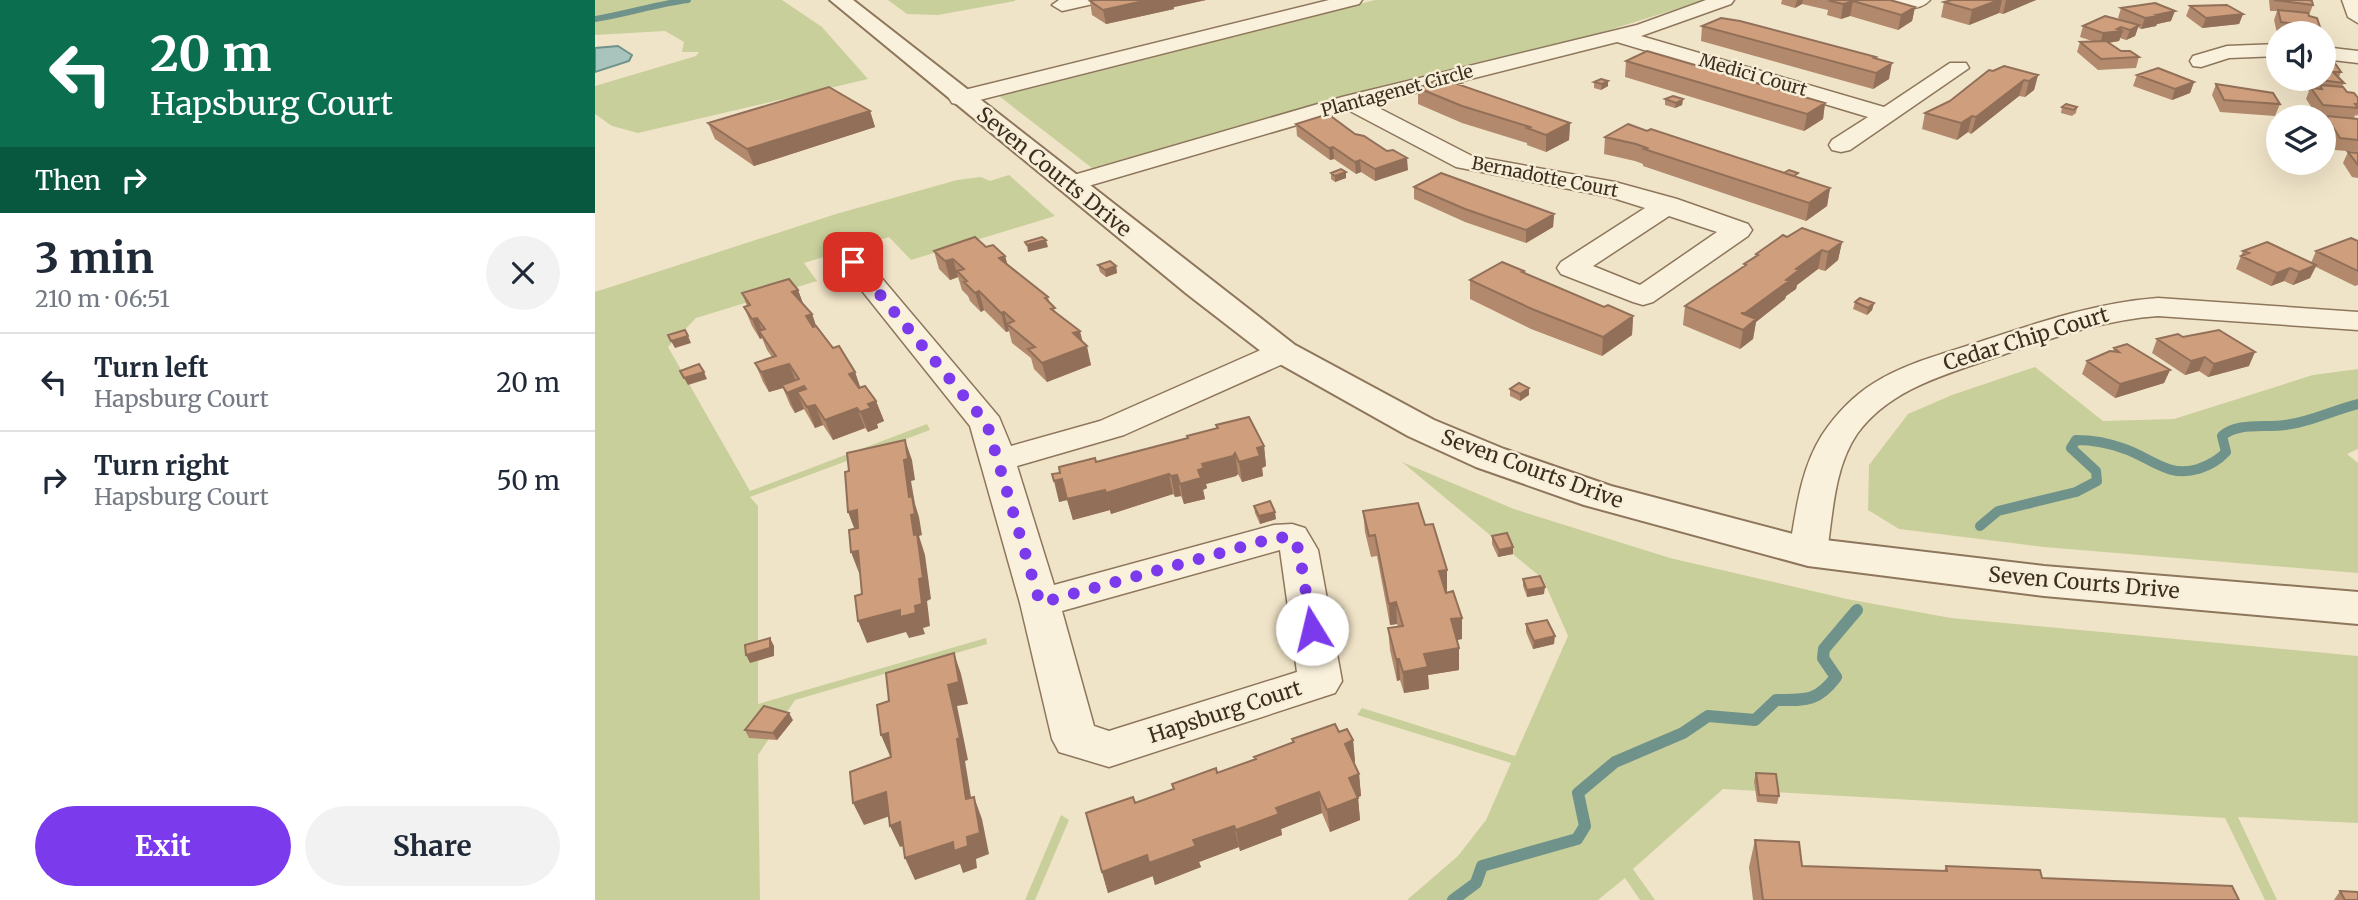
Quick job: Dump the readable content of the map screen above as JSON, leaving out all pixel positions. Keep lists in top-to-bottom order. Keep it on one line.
{"streets":{"street":["Medici Court","Plantagenet Circle","Seven Courts Drive","Bernadotte Court","Cedar Chip Court","Hapsburg Court"]},"crossings":[["Medici Court","Plantagenet Circle"],["Plantagenet Circle","Seven Courts Drive"],["Plantagenet Circle","Bernadotte Court"],["Seven Courts Drive","Cedar Chip Court"]],"page":{"turn":["20 m","Hapsburg Court"],"then":"Then","heading":["3 min","210 m · 06:51"],"list":[{"name":"Turn left","note":"Hapsburg Court","value":"20 m"},{"name":"Turn right","note":"Hapsburg Court","value":"50 m"}],"buttons":["Exit","Share"]}}
